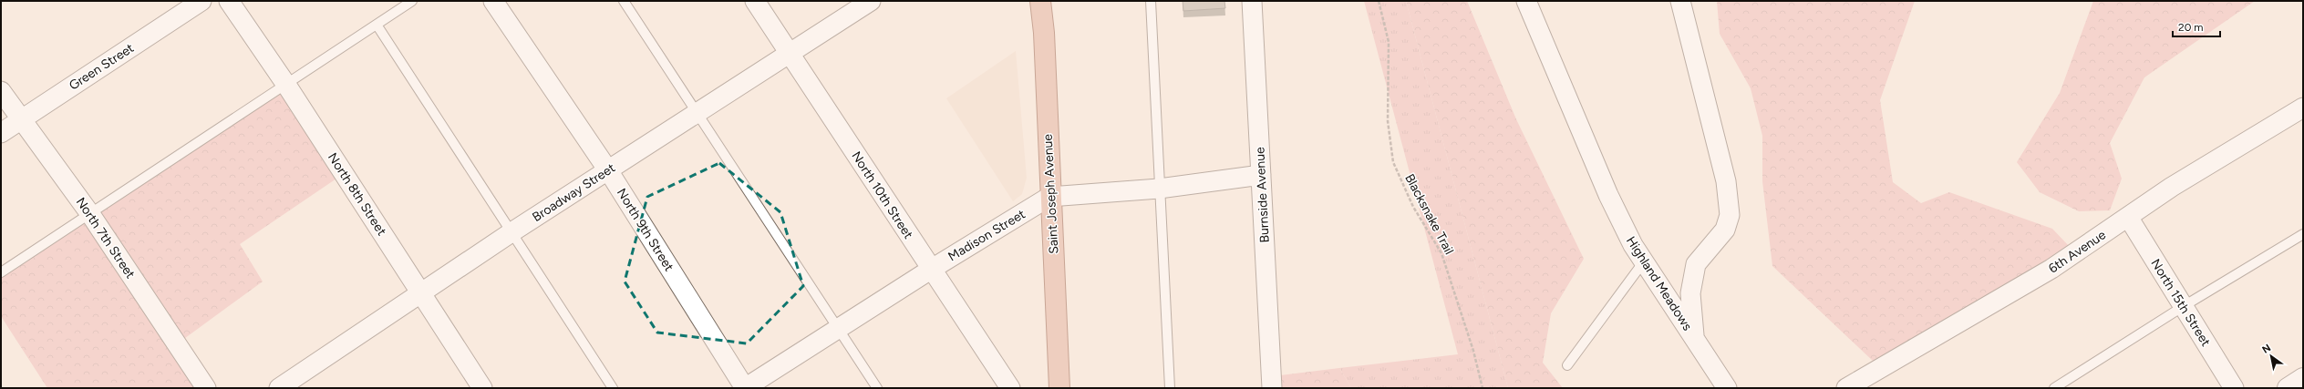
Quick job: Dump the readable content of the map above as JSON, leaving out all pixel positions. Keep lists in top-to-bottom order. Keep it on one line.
{"streets":{"main road":["Saint Joseph Avenue"],"street":["Green Street","Broadway Street","North 8th Street","North 10th Street","Burnside Avenue","North 9th Street","Madison Street","North 7th Street","6th Avenue","Highland Meadows","North 15th Street"],"path":["Blacksnake Trail"]},"crossings":[["Green Street","North 7th Street"],["Broadway Street","North 8th Street"],["Broadway Street","North 10th Street"],["Broadway Street","North 9th Street"],["Saint Joseph Avenue","Madison Street"],["North 10th Street","Madison Street"],["Burnside Avenue","Madison Street"],["North 9th Street","Madison Street"],["6th Avenue","North 15th Street"]],"scale_bar":"20 m","north":"top left"}
